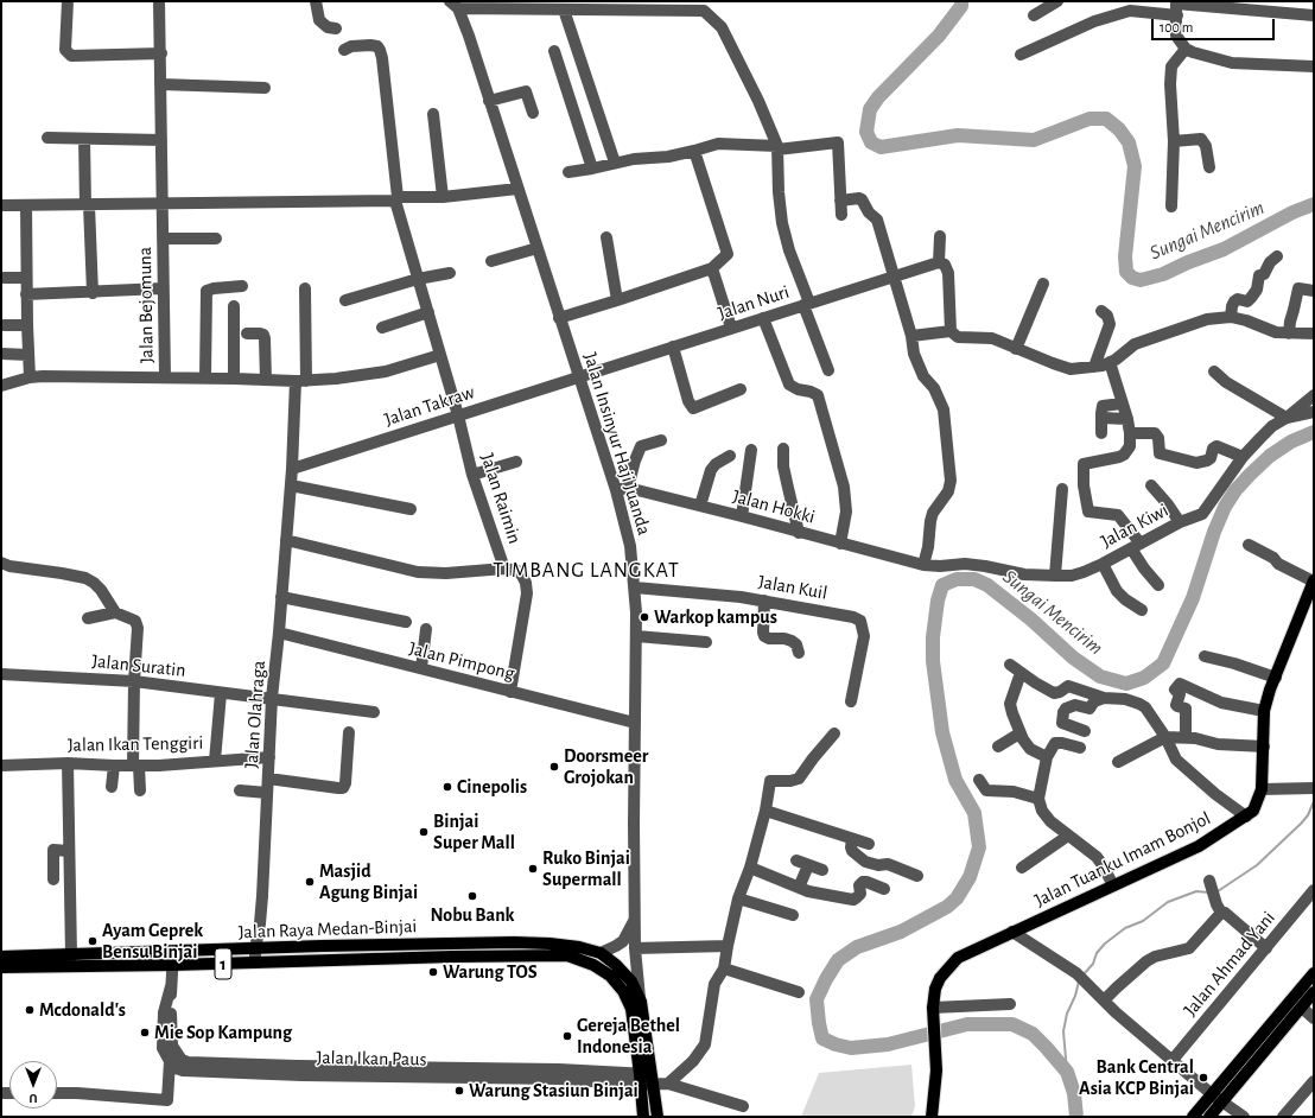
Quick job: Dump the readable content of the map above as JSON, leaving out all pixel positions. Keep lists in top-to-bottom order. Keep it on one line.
{"streets":{"main road":["Jalan Tuanku Imam Bonjol","Jalan Raya Medan-Binjai","1"],"street":["Jalan Nuri","Jalan Bejomuna","Jalan Takraw","Jalan Insinyur Haji Juanda","Jalan Raimin","Jalan Hokki","Jalan Kiwi","Jalan Kuil","Jalan Pimpong","Jalan Suratin","Jalan Olahraga","Jalan Ikan Tenggiri","Jalan Ahmad Yani","Jalan Ikan Paus"]},"crossings":[["Jalan Nuri","Jalan Takraw"],["Jalan Nuri","Jalan Insinyur Haji Juanda"],["Jalan Bejomuna","Jalan Raimin"],["Jalan Takraw","Jalan Insinyur Haji Juanda"],["Jalan Takraw","Jalan Raimin"],["Jalan Takraw","Jalan Olahraga"],["Jalan Insinyur Haji Juanda","Jalan Hokki"],["Jalan Insinyur Haji Juanda","Jalan Kuil"],["Jalan Insinyur Haji Juanda","Jalan Pimpong"],["Jalan Insinyur Haji Juanda","Jalan Raya Medan-Binjai"],["Jalan Raimin","Jalan Pimpong"],["Jalan Hokki","Jalan Kiwi"],["Jalan Pimpong","Jalan Olahraga"],["Jalan Suratin","Jalan Olahraga"],["Jalan Olahraga","Jalan Ikan Tenggiri"],["Jalan Olahraga","Jalan Raya Medan-Binjai"],["Jalan Raya Medan-Binjai","1"],["Jalan Raya Medan-Binjai","Jalan Ikan Paus"],["1","Jalan Ikan Paus"]],"districts":["TIMBANG LANGKAT"],"water":["Sungai Mencirim"],"places":["Warkop kampus","Doorsmeer Grojokan","Cinepolis","Binjai Super Mall","Ruko Binjai Supermall","Masjid Agung Binjai","Nobu Bank","Ayam Geprek Bensu Binjai","Warung TOS","Mcdonald's","Mie Sop Kampung","Gereja Bethel Indonesia","Bank Central Asia KCP Binjai","Warung Stasiun Binjai"],"scale_bar":"100 m","north":"bottom"}
